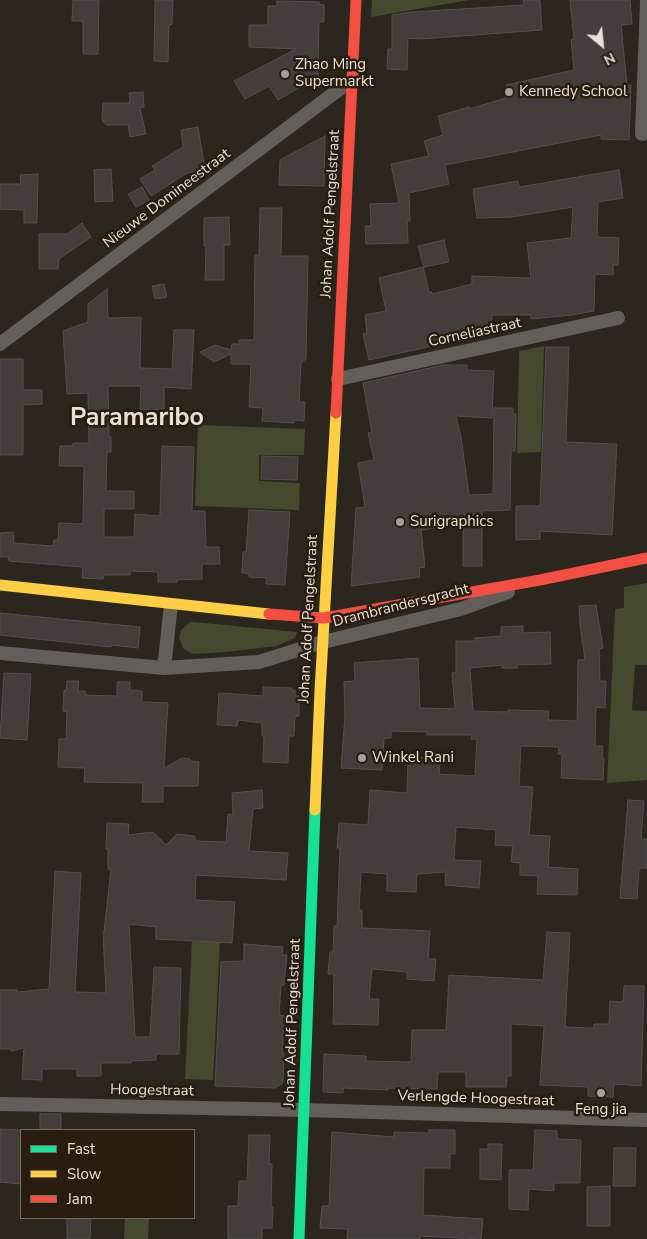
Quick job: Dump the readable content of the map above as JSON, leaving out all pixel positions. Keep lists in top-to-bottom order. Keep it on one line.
{"streets":{"main road":["Johan Adolf Pengelstraat","Drambrandersgracht"],"street":["Nieuwe Domineestraat","Corneliastraat","Hoogestraat","Verlengde Hoogestraat"]},"crossings":[["Nieuwe Domineestraat","Johan Adolf Pengelstraat"],["Johan Adolf Pengelstraat","Corneliastraat"],["Johan Adolf Pengelstraat","Drambrandersgracht"],["Johan Adolf Pengelstraat","Hoogestraat"],["Johan Adolf Pengelstraat","Verlengde Hoogestraat"],["Hoogestraat","Verlengde Hoogestraat"]],"districts":["Paramaribo"],"places":["Zhao Ming Supermarkt","Kennedy School","Surigraphics","Winkel Rani","Feng jia"],"legend":["Fast","Slow","Jam"],"north":"bottom right"}
